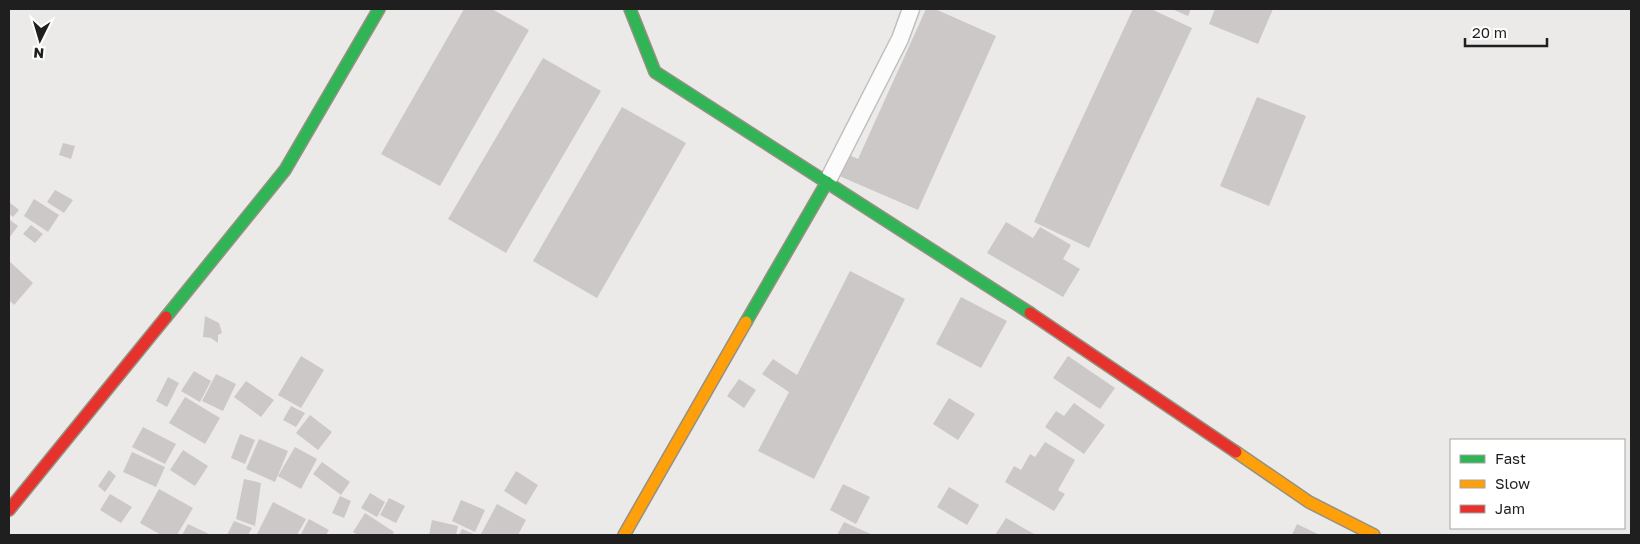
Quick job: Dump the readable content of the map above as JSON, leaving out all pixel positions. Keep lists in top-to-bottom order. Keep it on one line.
{"legend":["Fast","Slow","Jam"],"scale_bar":"20 m","north":"bottom"}
